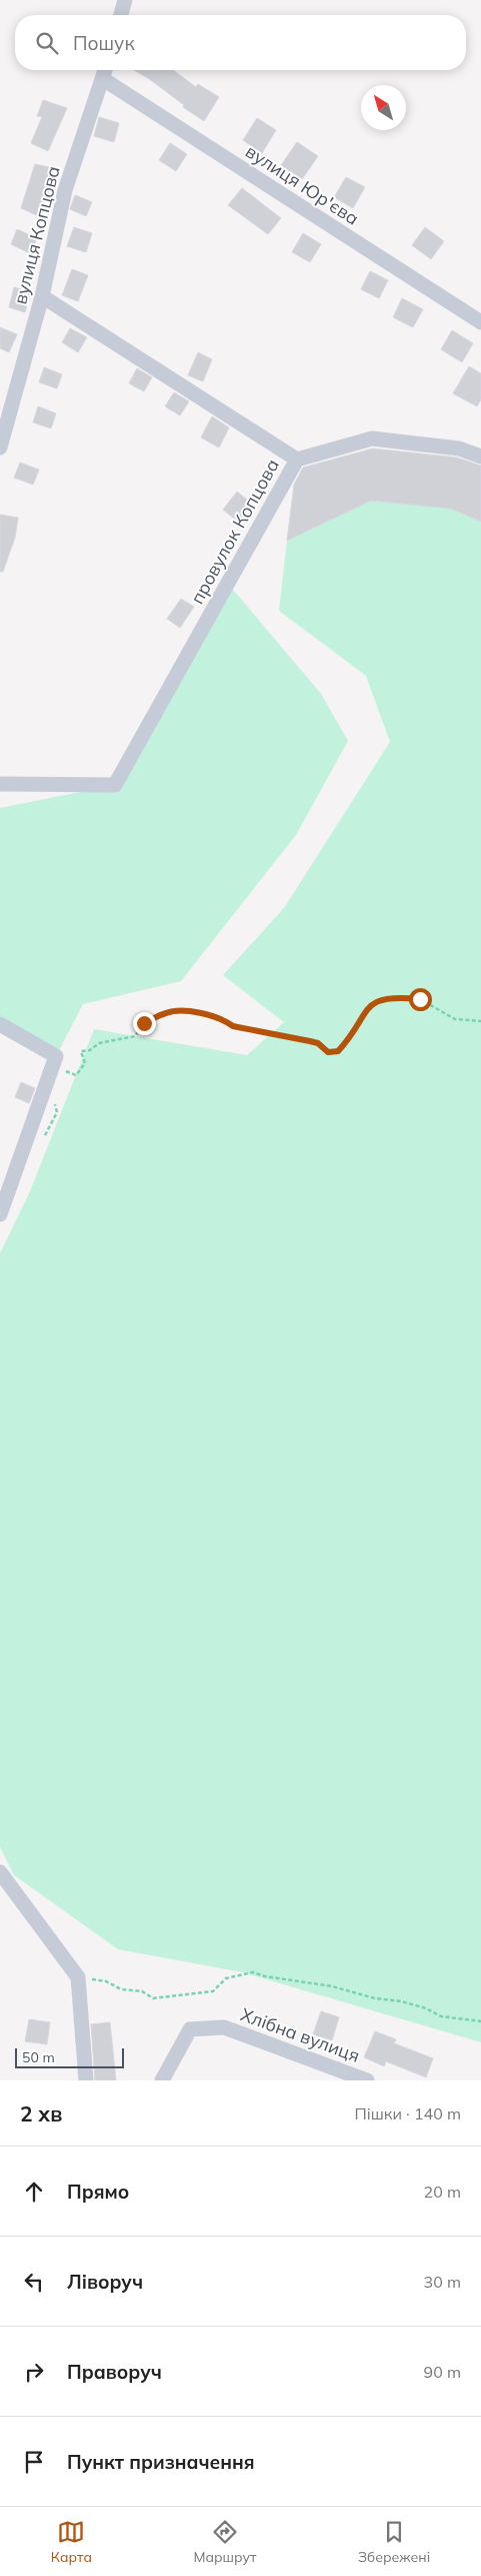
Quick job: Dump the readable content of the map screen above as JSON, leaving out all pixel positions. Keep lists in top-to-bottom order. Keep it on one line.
{"streets":{"street":["вулиця Юр'єва","вулиця Копцова","провулок Копцова","Хлібна вулиця"]},"crossings":[["вулиця Юр'єва","вулиця Копцова"],["вулиця Копцова","провулок Копцова"]],"scale_bar":"50 m","north":"top left","page":{"search":"Пошук","scale":"50 m","heading":["2 хв","Пішки · 140 m"],"list":[["Прямо","20 m"],["Ліворуч","30 m"],["Праворуч","90 m"],"Пункт призначення"],"nav":["Карта","Маршрут","Збережені"]}}
